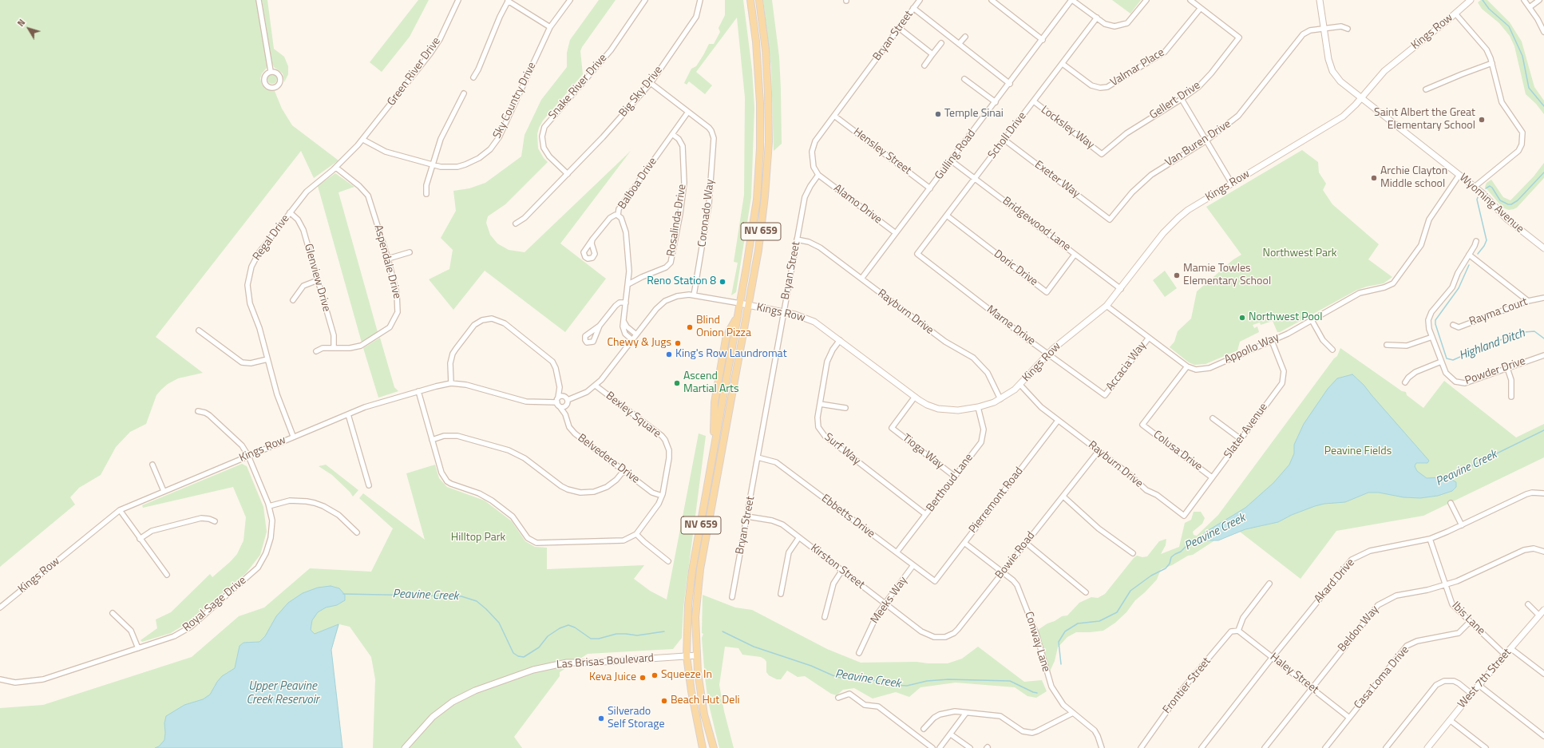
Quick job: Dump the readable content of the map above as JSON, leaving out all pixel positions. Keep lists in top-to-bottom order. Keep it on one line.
{"streets":{"main road":["Kings Row","Wyoming Avenue","NV 659","Las Brisas Boulevard","West 7th Street"],"street":["Bryan Street","Valmar Place","Green River Drive","Snake River Drive","Big Sky Drive","Sky Country Drive","Gellert Drive","Locksley Way","Scholl Drive","Van Buren Drive","Hensley Street","Gulling Road","Exeter Way","Balboa Drive","Alamo Drive","Coronado Way","Rosalinda Drive","Bridgewood Lane","Regal Drive","Aspendale Drive","Doric Drive","Glenview Drive","Rayburn Drive","Rayma Court","Marne Drive","Appollo Way","Accacia Way","Powder Drive","Bexley Square","Slater Avenue","Surf Way","Colusa Drive","Tioga Way","Belvedere Drive","Berthoud Lane","Pierremont Road","Ebbetts Drive","Bowie Road","Kirston Street","Akard Drive","Meeks Way","Royal Sage Drive","Ibis Lane","Beldon Way","Conway Lane","Haley Street","Casa Loma Drive","Frontier Street"]},"crossings":[["Kings Row","Bryan Street"],["Kings Row","Balboa Drive"],["Kings Row","Wyoming Avenue"],["Kings Row","Coronado Way"],["Kings Row","Bridgewood Lane"],["Kings Row","NV 659"],["Kings Row","Regal Drive"],["Kings Row","Rayburn Drive"],["Kings Row","Marne Drive"],["Kings Row","Appollo Way"],["Kings Row","Bexley Square"],["Kings Row","Surf Way"],["Kings Row","Tioga Way"],["Kings Row","Belvedere Drive"],["Kings Row","Berthoud Lane"],["Kings Row","Royal Sage Drive"],["Bryan Street","Hensley Street"],["Bryan Street","Alamo Drive"],["Bryan Street","Rayburn Drive"],["Bryan Street","Ebbetts Drive"],["Bryan Street","Kirston Street"],["Valmar Place","Gellert Drive"],["Valmar Place","Scholl Drive"],["Green River Drive","Sky Country Drive"],["Green River Drive","Regal Drive"],["Snake River Drive","Big Sky Drive"],["Sky Country Drive","Regal Drive"],["Gellert Drive","Locksley Way"],["Locksley Way","Scholl Drive"],["Scholl Drive","Exeter Way"],["Scholl Drive","Bridgewood Lane"],["Scholl Drive","Doric Drive"],["Scholl Drive","Marne Drive"],["Van Buren Drive","Exeter Way"],["Van Buren Drive","Wyoming Avenue"],["Hensley Street","Gulling Road"],["Gulling Road","Alamo Drive"],["Gulling Road","Bridgewood Lane"],["Gulling Road","Rayburn Drive"],["Balboa Drive","Coronado Way"],["Balboa Drive","Rosalinda Drive"],["Wyoming Avenue","Appollo Way"],["Bridgewood Lane","Doric Drive"],["NV 659","Las Brisas Boulevard"],["Regal Drive","Aspendale Drive"],["Regal Drive","Glenview Drive"],["Aspendale Drive","Glenview Drive"],["Rayburn Drive","Slater Avenue"],["Rayburn Drive","Pierremont Road"],["Rayburn Drive","Bowie Road"],["Marne Drive","Accacia Way"],["Appollo Way","Accacia Way"],["Appollo Way","Slater Avenue"],["Appollo Way","Colusa Drive"],["Bexley Square","Belvedere Drive"],["Slater Avenue","Colusa Drive"],["Surf Way","Berthoud Lane"],["Tioga Way","Berthoud Lane"],["Berthoud Lane","Ebbetts Drive"],["Pierremont Road","Ebbetts Drive"],["Pierremont Road","Conway Lane"],["Ebbetts Drive","Meeks Way"],["Bowie Road","Kirston Street"],["Bowie Road","Conway Lane"],["Kirston Street","Meeks Way"],["Akard Drive","Ibis Lane"],["Akard Drive","Haley Street"],["Ibis Lane","Beldon Way"],["Ibis Lane","Casa Loma Drive"],["Ibis Lane","West 7th Street"],["Beldon Way","Haley Street"],["Haley Street","Casa Loma Drive"],["Haley Street","Frontier Street"]],"water":["Highland Ditch","Peavine Creek","Upper Peavine Creek Reservoir"],"parks":["Northwest Park","Peavine Fields","Hilltop Park"],"places":["Temple Sinai","Saint Albert the Great Elementary School","Archie Clayton Middle school","Mamie Towles Elementary School","Reno Station 8","Northwest Pool","Blind Onion Pizza","Chewy & Jugs","King's Row Laundromat","Ascend Martial Arts","Squeeze In","Keva Juice","Beach Hut Deli","Silverado Self Storage"],"north":"top left"}
